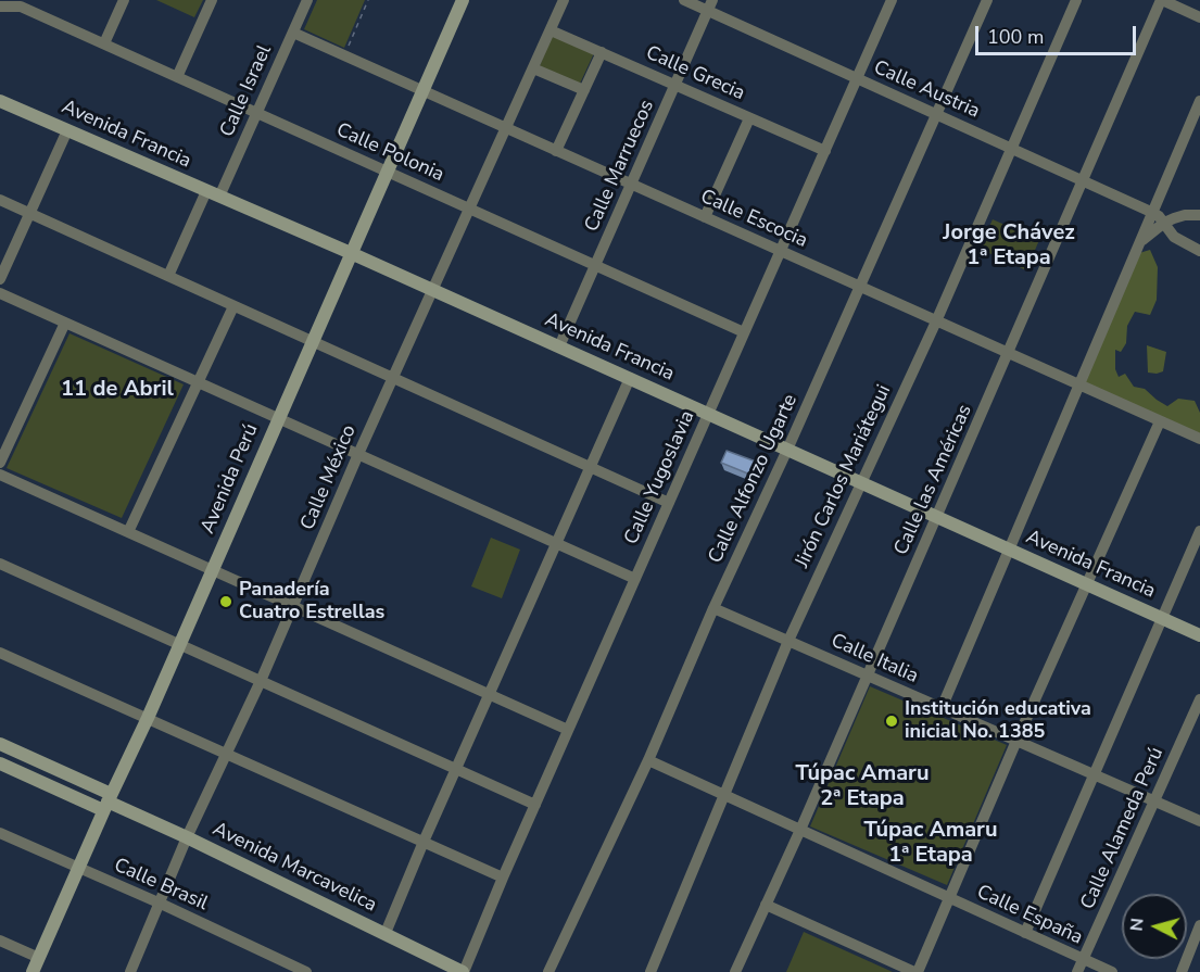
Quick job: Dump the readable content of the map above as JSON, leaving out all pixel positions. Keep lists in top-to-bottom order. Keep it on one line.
{"streets":{"street":["Calle Grecia","Calle Austria","Calle Israel","Avenida Francia","Calle Polonia","Calle Marruecos","Calle Escocia","Jirón Carlos Mariátegui","Calle México","Calle Yugoslavia","Avenida Perú","Calle Alfonzo Ugarte","Calle las Américas","Calle Italia","Calle Alameda Perú","Avenida Marcavelica","Calle Brasil","Calle España"]},"crossings":[["Calle Grecia","Calle Marruecos"],["Calle Grecia","Calle México"],["Calle Grecia","Calle Yugoslavia"],["Calle Austria","Calle Marruecos"],["Calle Austria","Jirón Carlos Mariátegui"],["Calle Austria","Calle Yugoslavia"],["Calle Austria","Calle Alfonzo Ugarte"],["Calle Austria","Calle las Américas"],["Calle Israel","Avenida Francia"],["Calle Israel","Calle Polonia"],["Calle Israel","Calle Escocia"],["Avenida Francia","Calle Marruecos"],["Avenida Francia","Jirón Carlos Mariátegui"],["Avenida Francia","Calle México"],["Avenida Francia","Calle Yugoslavia"],["Avenida Francia","Avenida Perú"],["Avenida Francia","Calle Alfonzo Ugarte"],["Avenida Francia","Calle las Américas"],["Calle Polonia","Calle Marruecos"],["Calle Polonia","Calle México"],["Calle Polonia","Calle Yugoslavia"],["Calle Polonia","Avenida Perú"],["Calle Marruecos","Calle Escocia"],["Calle Escocia","Jirón Carlos Mariátegui"],["Calle Escocia","Calle México"],["Calle Escocia","Calle Yugoslavia"],["Calle Escocia","Avenida Perú"],["Calle Escocia","Calle Alfonzo Ugarte"],["Calle Escocia","Calle las Américas"],["Jirón Carlos Mariátegui","Calle Italia"],["Jirón Carlos Mariátegui","Calle España"],["Calle México","Avenida Marcavelica"],["Calle México","Calle Brasil"],["Calle Yugoslavia","Avenida Marcavelica"],["Avenida Perú","Avenida Marcavelica"],["Avenida Perú","Calle Brasil"],["Calle Alfonzo Ugarte","Calle Italia"],["Calle Alfonzo Ugarte","Calle España"],["Calle las Américas","Calle Italia"],["Calle las Américas","Calle España"],["Calle Italia","Calle Alameda Perú"],["Calle Alameda Perú","Calle España"]],"districts":["Jorge Chávez 1ª Etapa","11 de Abril","Túpac Amaru 2ª Etapa","Túpac Amaru 1ª Etapa"],"places":["Panadería Cuatro Estrellas","Institución educativa inicial No. 1385"],"scale_bar":"100 m","north":"left"}
